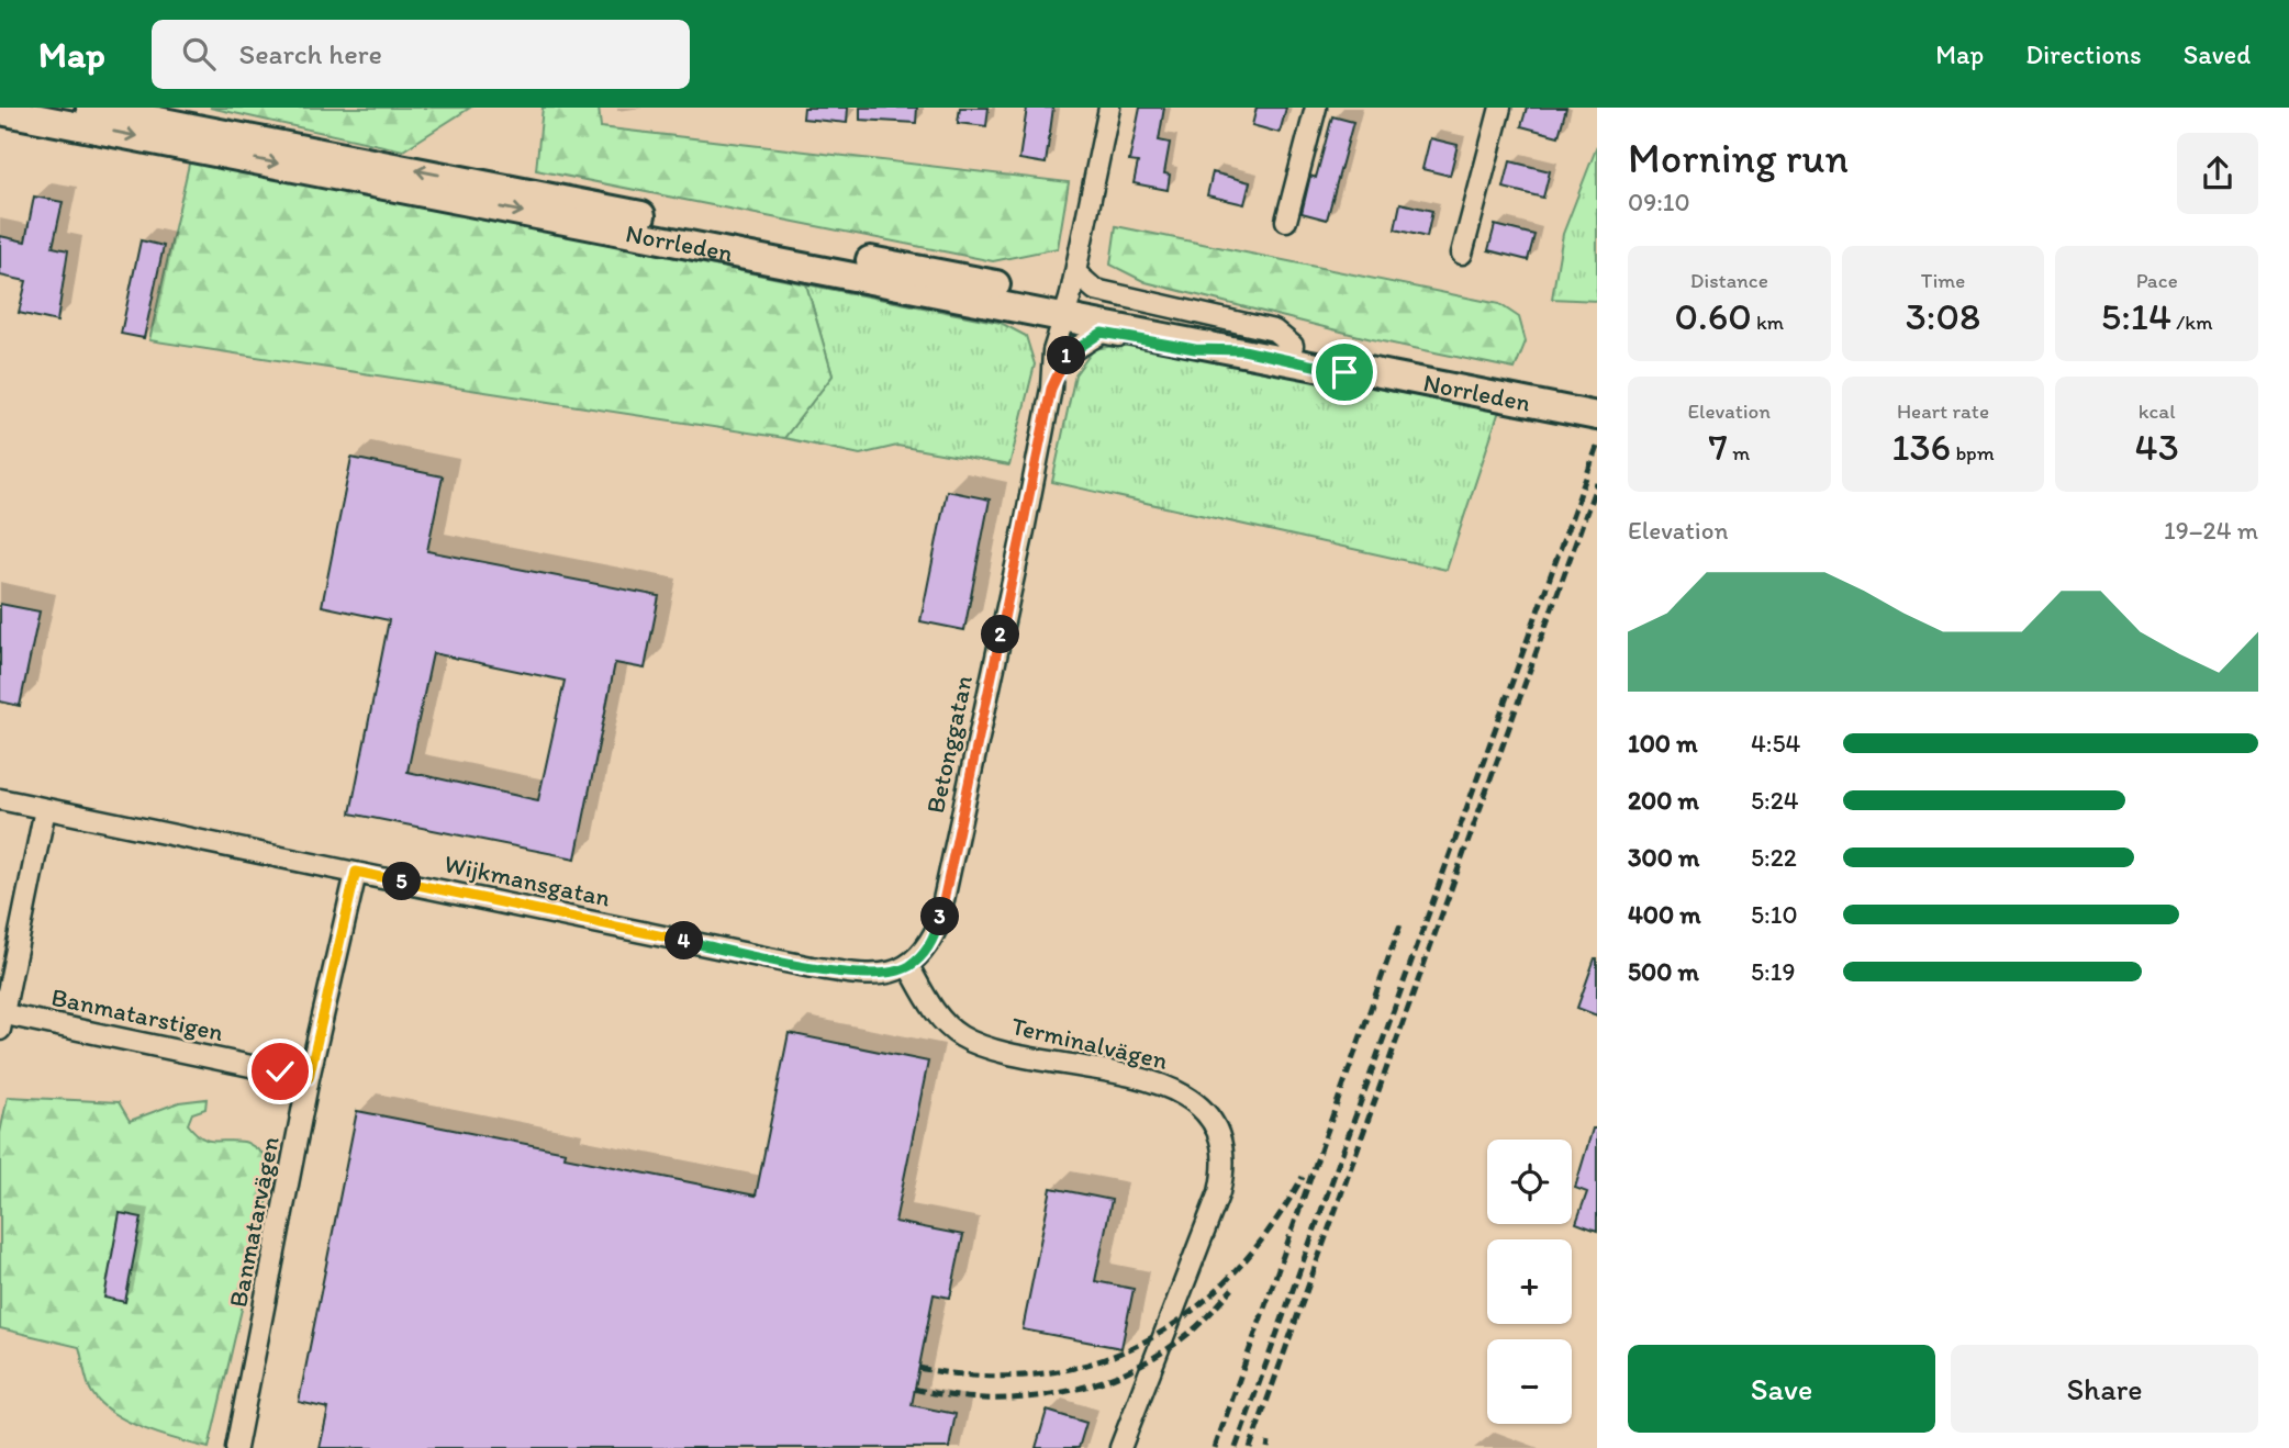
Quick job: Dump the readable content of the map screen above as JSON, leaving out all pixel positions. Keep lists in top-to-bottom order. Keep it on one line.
{"streets":{"main road":["Norrleden"],"street":["Betonggatan","Wijkmansgatan","Banmatarstigen","Terminalvägen","Banmatarvägen"]},"crossings":[["Norrleden","Betonggatan"],["Betonggatan","Wijkmansgatan"],["Betonggatan","Terminalvägen"],["Wijkmansgatan","Terminalvägen"],["Wijkmansgatan","Banmatarvägen"],["Banmatarstigen","Banmatarvägen"]],"page":{"header":"Map","search":"Search here","nav":["Map","Directions","Saved"],"heading":["Morning run","09:10"],"stats":[["Distance","0.60 km"],["Time","3:08"],["Pace","5:14 /km"],["Elevation","7 m"],["Heart rate","136 bpm"],["kcal","43"]],"pins":["1","2","5","3","4"],"chart":["Elevation","19–24 m"],"list":[{"name":"100 m","note":"4:54"},{"name":"200 m","note":"5:24"},{"name":"300 m","note":"5:22"},{"name":"400 m","note":"5:10"},{"name":"500 m","note":"5:19"}],"map_buttons":["+","−"],"buttons":["Save","Share"]}}
